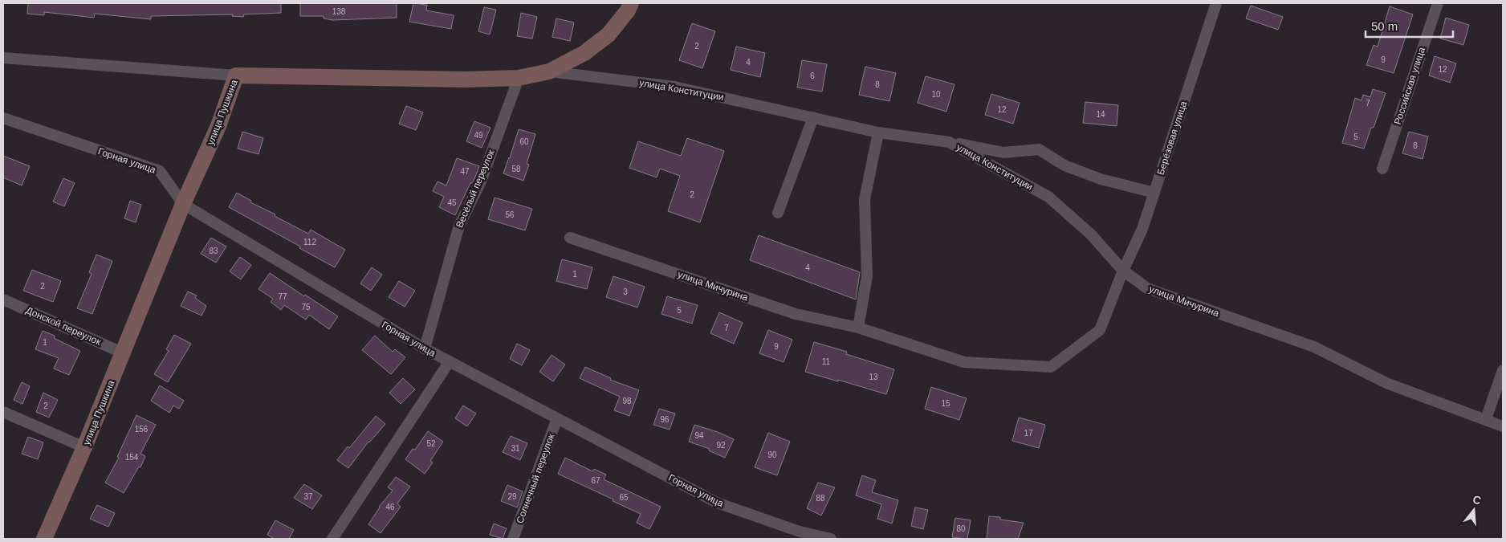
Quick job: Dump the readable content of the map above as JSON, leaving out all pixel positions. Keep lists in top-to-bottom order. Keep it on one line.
{"streets":{"main road":["улица Пушкина"],"street":["Российская улица","улица Конституции","Берёзовая улица","Горная улица","Весёлый переулок","улица Мичурина","Донской переулок","Солнечный переулок"]},"crossings":[["улица Конституции","улица Пушкина"],["улица Конституции","Берёзовая улица"],["улица Конституции","улица Мичурина"],["улица Пушкина","Горная улица"],["улица Пушкина","Весёлый переулок"],["улица Пушкина","Донской переулок"],["Берёзовая улица","улица Мичурина"],["Горная улица","Весёлый переулок"],["Горная улица","Солнечный переулок"]],"house_numbers":["138","2","9","4","12","6","8","10","7","12","14","49","5","60","8","58","47","2","45","56","112","83","4","1","2","3","77","75","5","7","1","9","11","13","98","15","2","96","156","17","94","52","92","31","90","154","67","37","29","65","88","46","80"],"scale_bar":"50 m","north":"top"}
